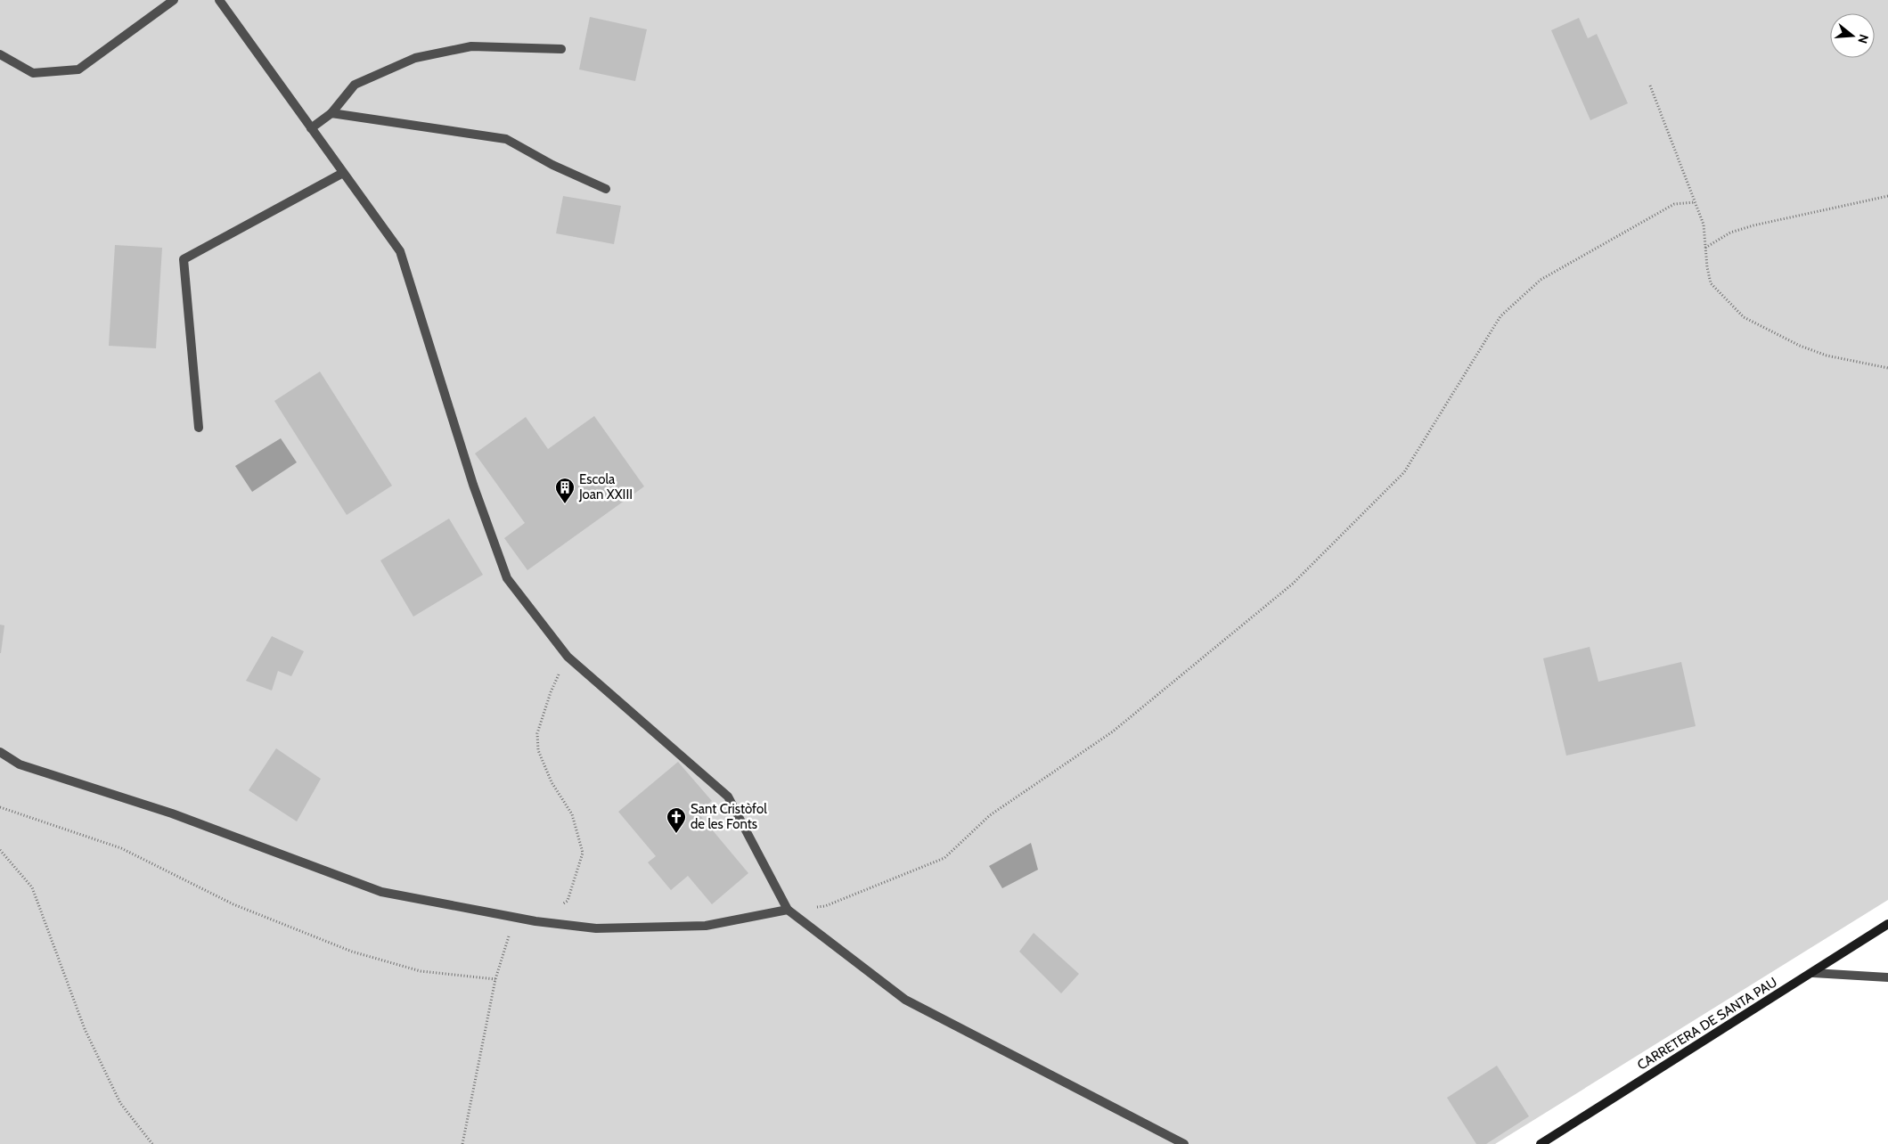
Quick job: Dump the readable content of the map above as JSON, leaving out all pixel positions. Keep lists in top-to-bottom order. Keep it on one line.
{"streets":{"main road":["CARRETERA DE SANTA PAU"]},"places":{"building":["Escola Joan XXIII"],"church":["Sant Cristòfol de les Fonts"]},"north":"right"}
